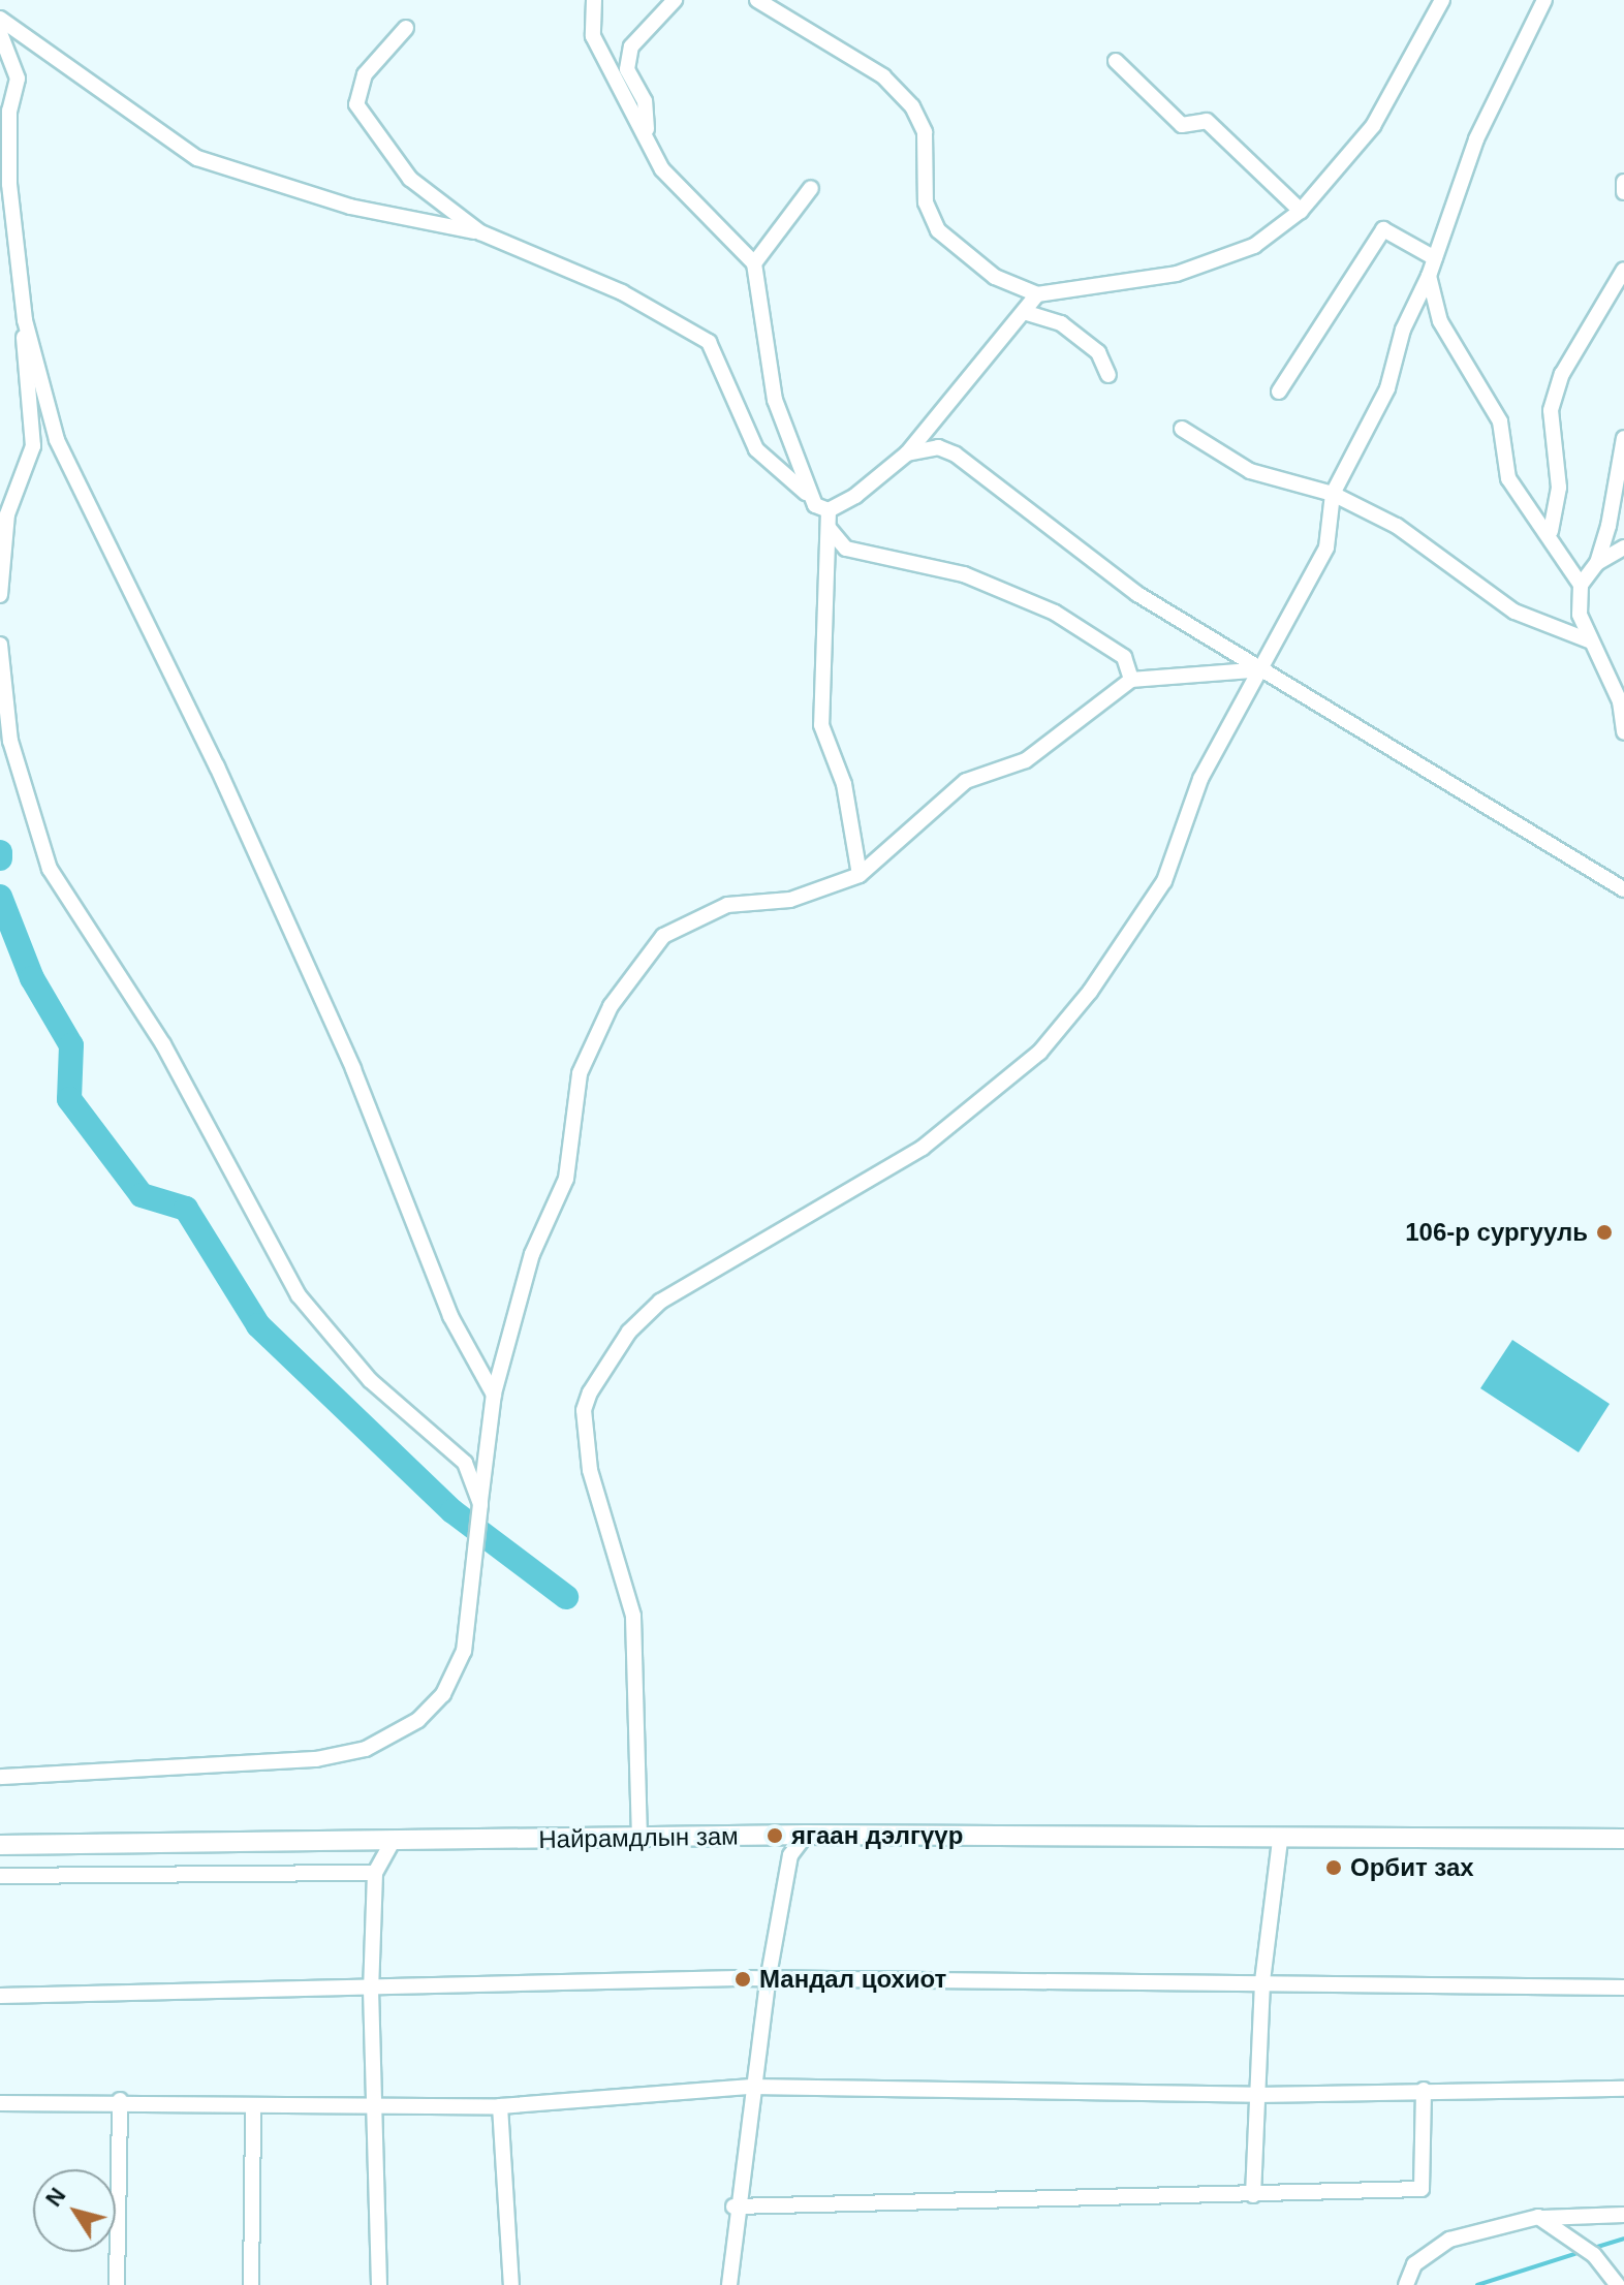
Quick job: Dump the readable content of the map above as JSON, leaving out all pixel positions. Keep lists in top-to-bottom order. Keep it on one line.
{"streets":{"main road":["Найрамдлын зам"]},"places":["106-р сургууль","ягаан дэлгүүр","Орбит зах","Мандал цохиот"],"north":"top left"}
